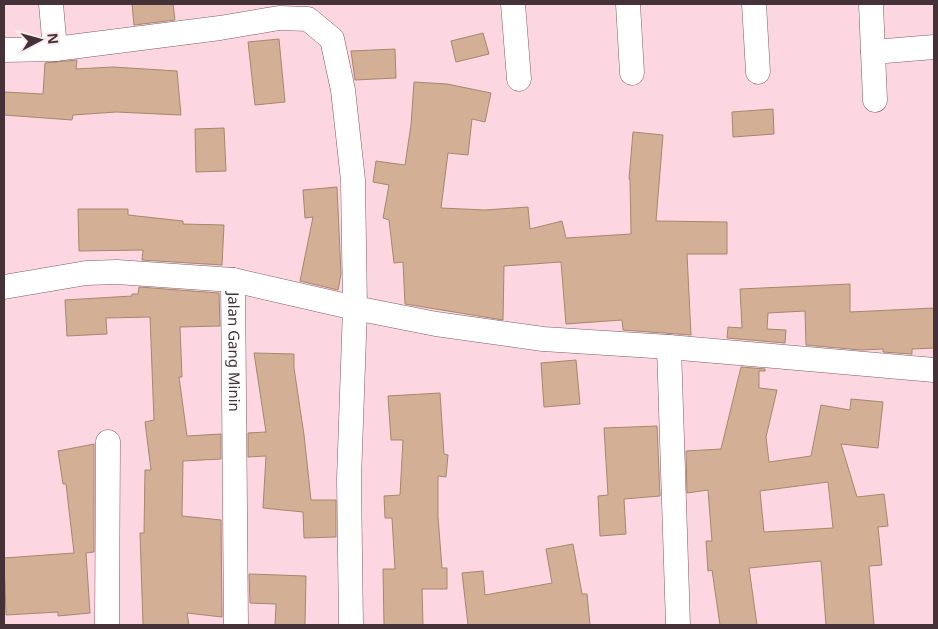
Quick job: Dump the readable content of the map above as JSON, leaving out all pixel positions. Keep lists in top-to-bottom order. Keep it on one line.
{"streets":{"street":["Jalan Gang Minin"]},"north":"right"}
